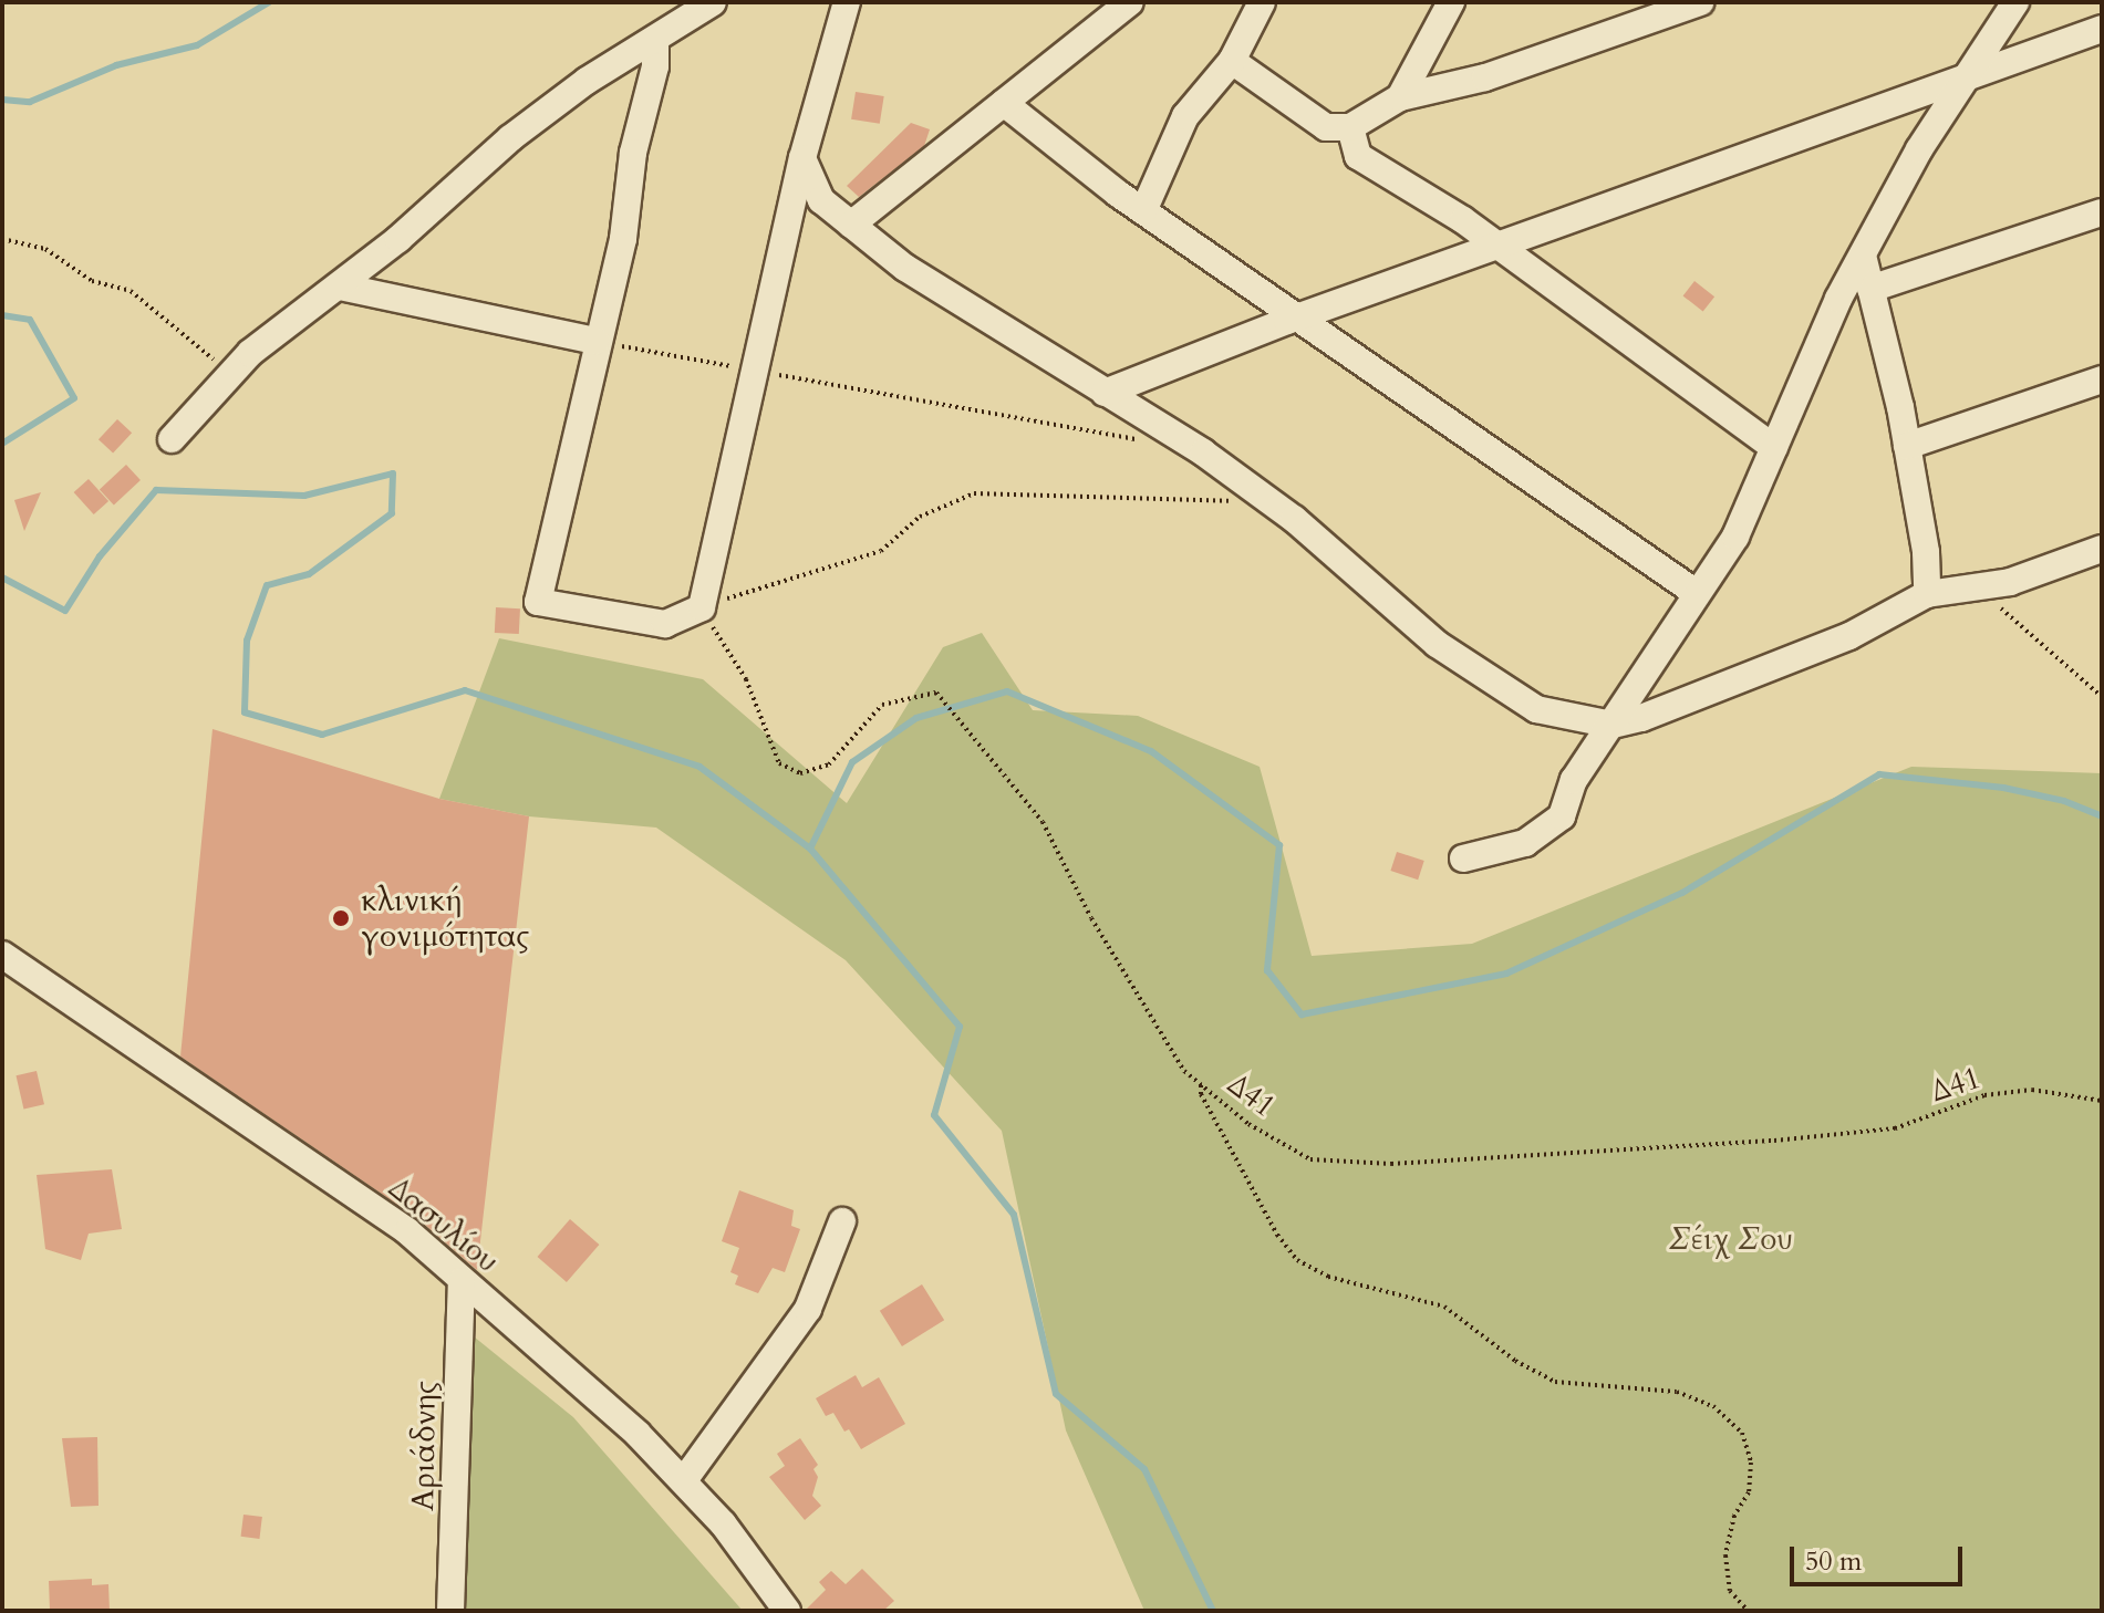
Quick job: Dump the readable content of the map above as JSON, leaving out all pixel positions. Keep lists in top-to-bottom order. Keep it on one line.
{"streets":{"street":["Δασυλίου","Αριάδνης"],"path":["Δ41"]},"crossings":[["Δασυλίου","Αριάδνης"]],"parks":["Σέιχ Σου"],"places":["κλινική γονιμότητας"],"scale_bar":"50 m"}
